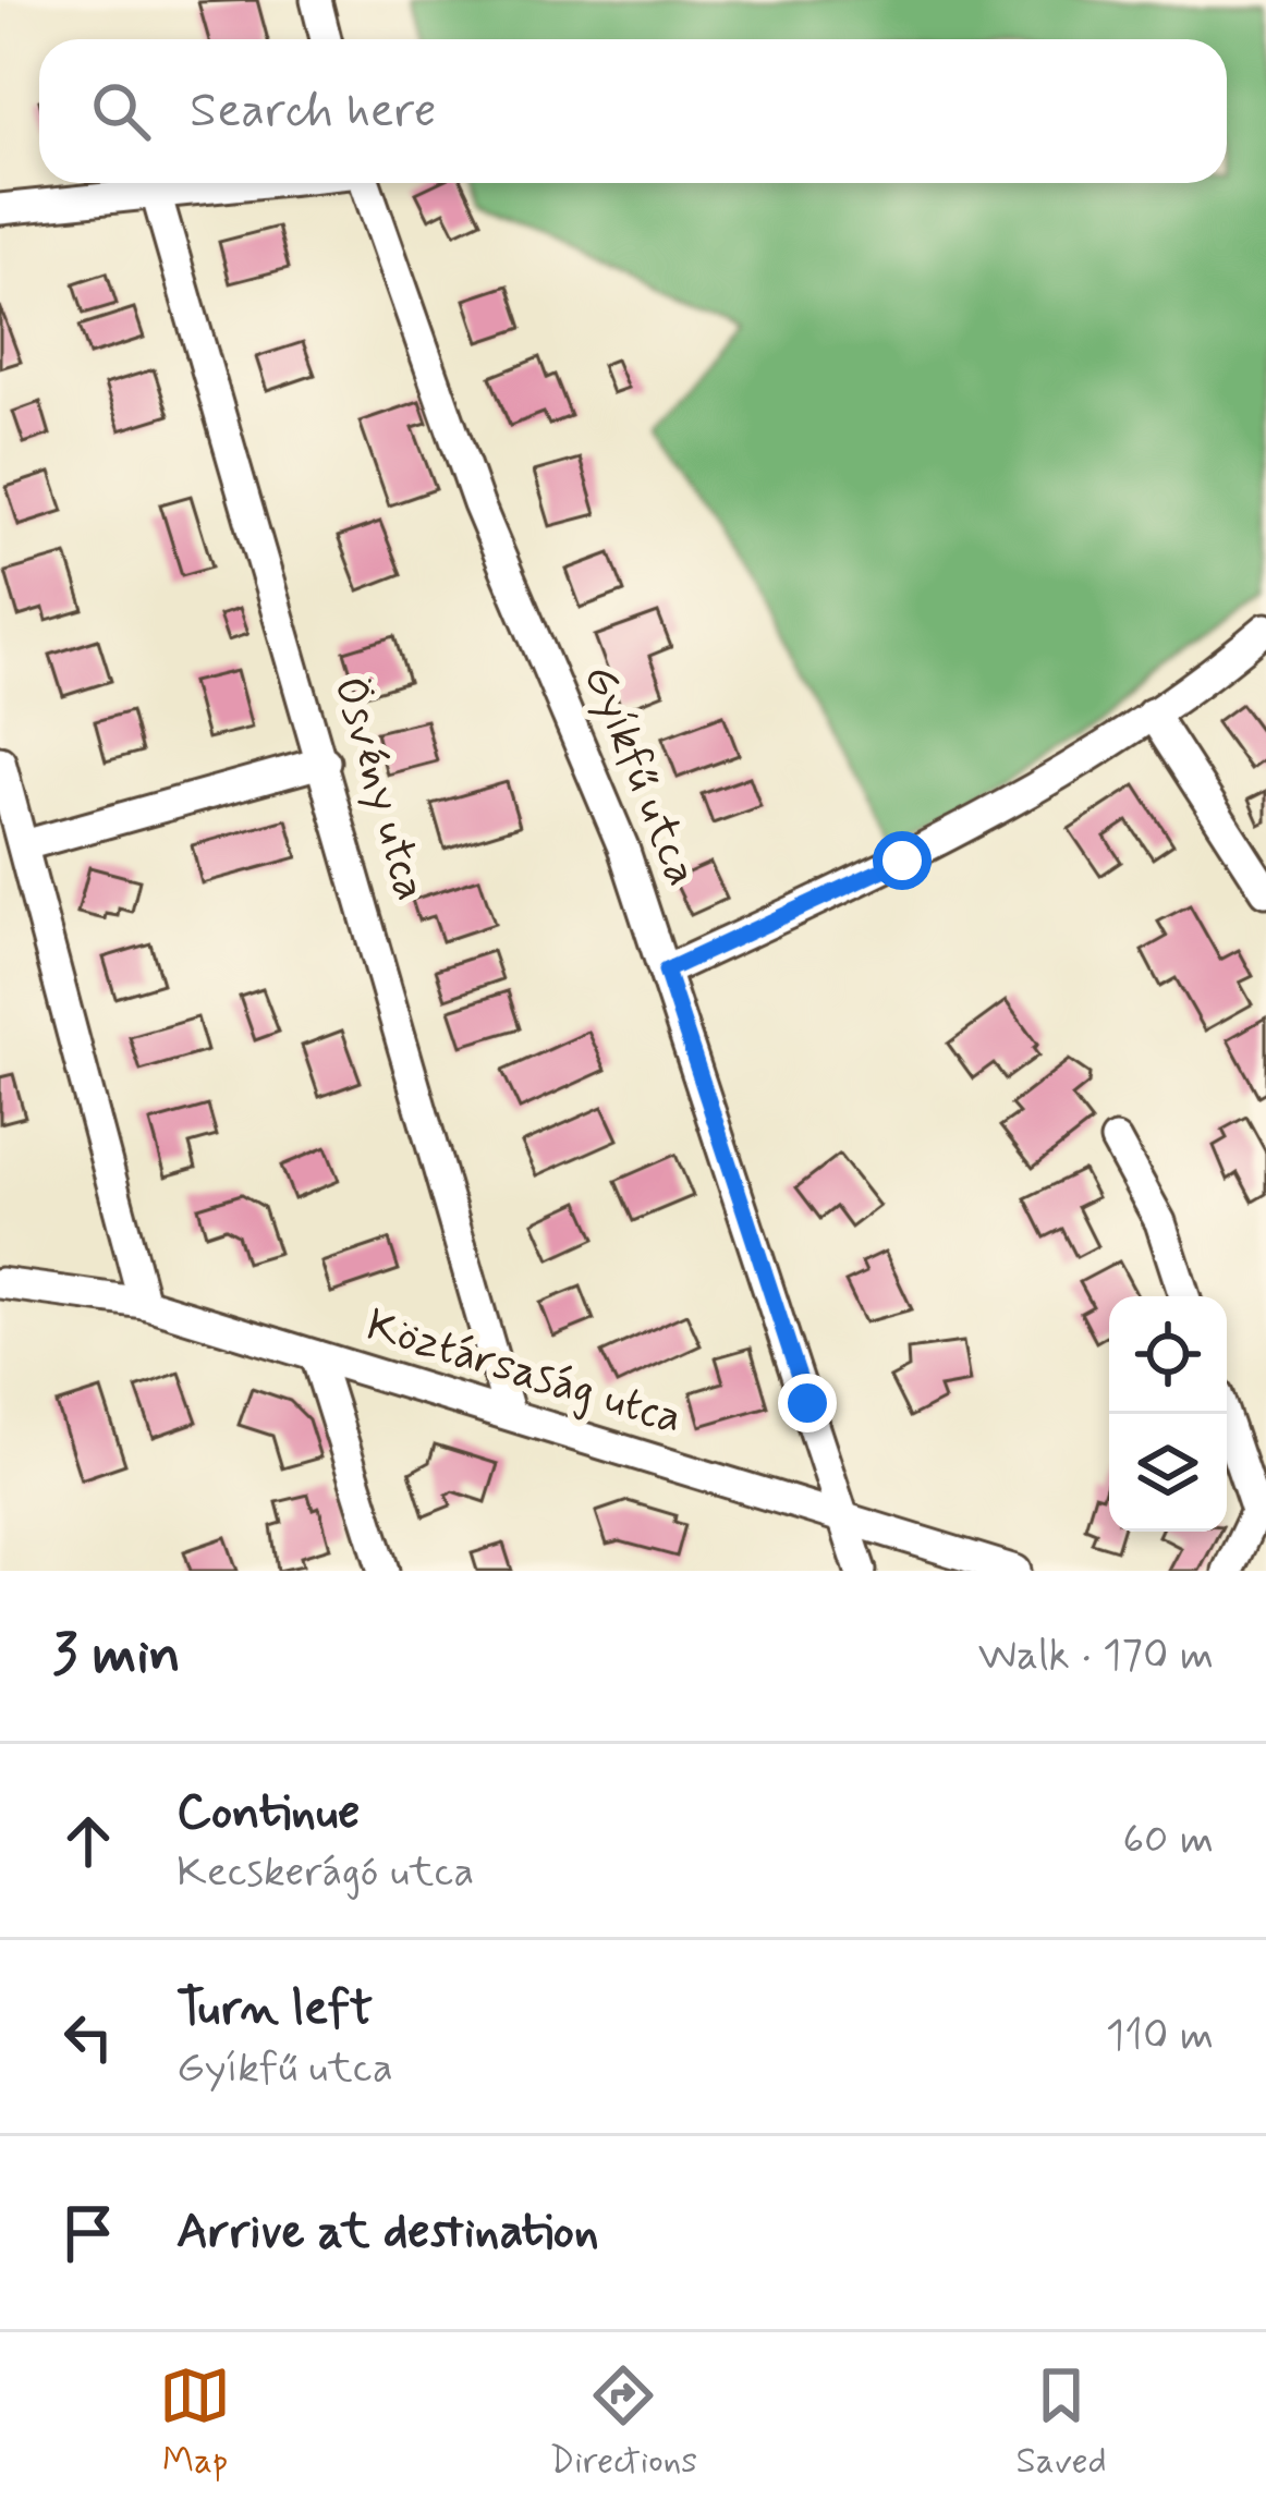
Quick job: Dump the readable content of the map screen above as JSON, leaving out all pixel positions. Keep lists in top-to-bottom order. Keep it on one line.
{"streets":{"street":["Gyíkfű utca","Ösvény utca","Köztársaság utca"]},"crossings":[["Gyíkfű utca","Köztársaság utca"],["Ösvény utca","Köztársaság utca"]],"page":{"search":"Search here","heading":["3 min","Walk · 170 m"],"list":[["Continue","Kecskerágó utca","60 m"],["Turn left","Gyíkfű utca","110 m"],"Arrive at destination"],"nav":["Map","Directions","Saved"]}}
